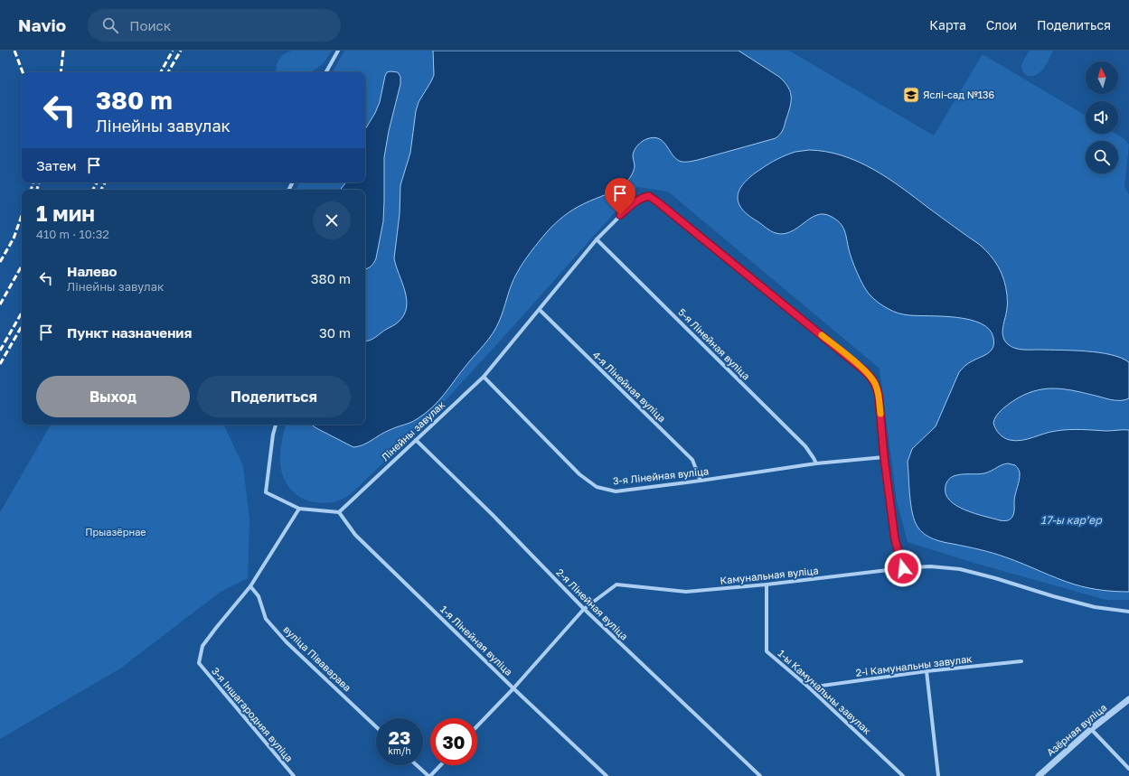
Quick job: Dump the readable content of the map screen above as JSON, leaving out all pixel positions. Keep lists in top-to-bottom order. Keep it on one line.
{"streets":{"street":["5-я Лінейная вуліца","4-я Лінейная вуліца","Лінейны завулак","3-я Лінейная вуліца","Камунальная вуліца","2-я Лінейная вуліца","1-я Лінейная вуліца","вуліца Піваварава","2-і Камунальны завулак","1-ы Камунальны завулак","3-я Іншагародняя вуліца","Азёрная вуліца"]},"crossings":[["5-я Лінейная вуліца","Лінейны завулак"],["5-я Лінейная вуліца","3-я Лінейная вуліца"],["4-я Лінейная вуліца","Лінейны завулак"],["4-я Лінейная вуліца","3-я Лінейная вуліца"],["Лінейны завулак","3-я Лінейная вуліца"],["Лінейны завулак","2-я Лінейная вуліца"],["Лінейны завулак","1-я Лінейная вуліца"],["Камунальная вуліца","2-я Лінейная вуліца"],["Камунальная вуліца","1-я Лінейная вуліца"],["Камунальная вуліца","1-ы Камунальны завулак"],["вуліца Піваварава","3-я Іншагародняя вуліца"],["2-і Камунальны завулак","1-ы Камунальны завулак"]],"water":["17-ы кар’ер"],"parks":["Прыазёрнае"],"places":{"school or university":["Яслі-сад №136"]},"north":"top","page":{"header":"Navio","search":"Поиск","nav":["Карта","Слои","Поделиться"],"turn":["380 m","Лінейны завулак"],"then":"Затем","heading":["1 мин","410 m · 10:32"],"list":[{"name":"Налево","note":"Лінейны завулак","value":"380 m"},{"name":"Пункт назначения","value":"30 m"}],"buttons":["Выход","Поделиться"],"speed":"23 km/h","limit":"30"}}
